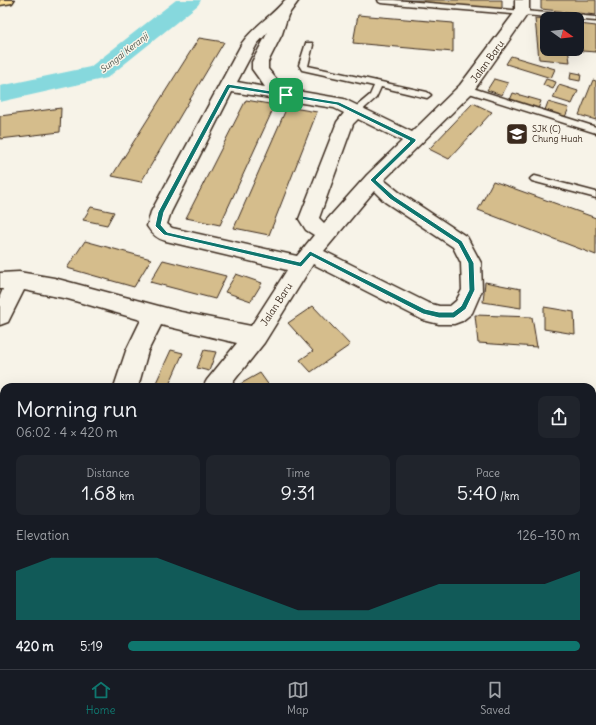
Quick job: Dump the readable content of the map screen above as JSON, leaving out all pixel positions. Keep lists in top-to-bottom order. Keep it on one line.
{"streets":{"street":["Jalan Baru"]},"water":["Sungai Keranji"],"places":{"school or university":["SJK (C) Chung Huah"]},"north":"right","page":{"heading":["Morning run","06:02 · 4 × 420 m"],"stats":[["Distance","1.68 km"],["Time","9:31"],["Pace","5:40 /km"]],"chart":["Elevation","126–130 m"],"list":[{"name":"420 m","note":"5:19"}],"tabs":["Home","Map","Saved"]}}
